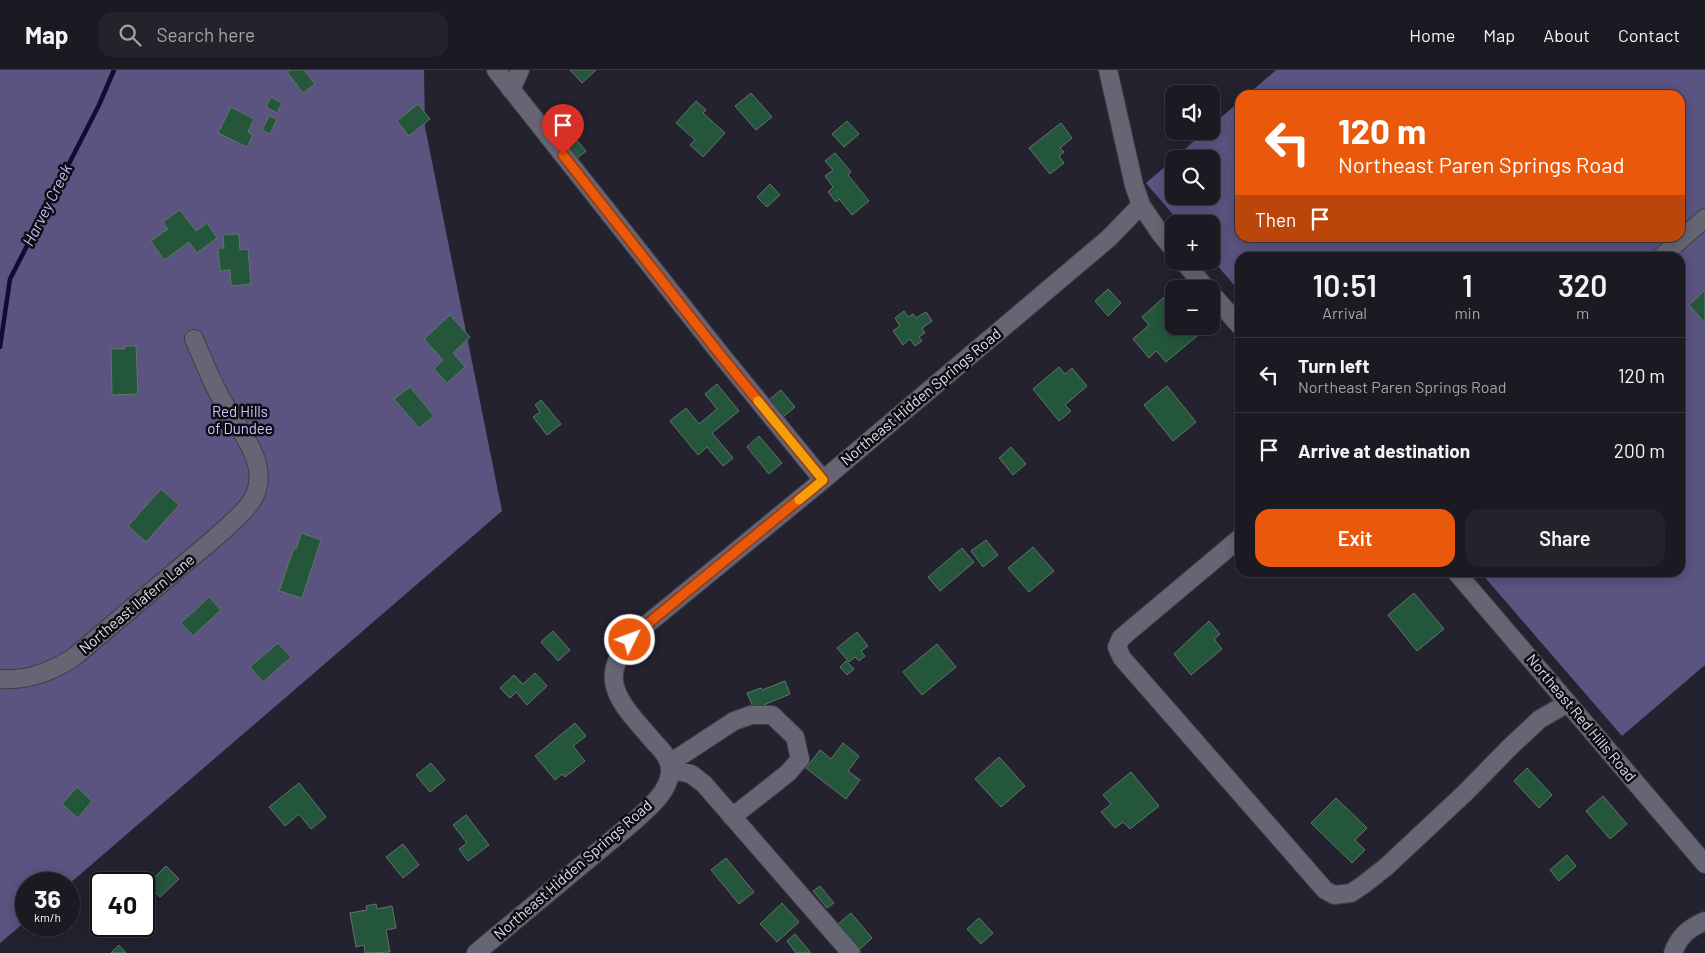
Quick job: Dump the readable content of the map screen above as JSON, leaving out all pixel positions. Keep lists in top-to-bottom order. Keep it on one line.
{"streets":{"street":["Northeast Hidden Springs Road","Northeast Ilafern Lane","Northeast Red Hills Road"]},"water":["Harvey Creek"],"parks":["Red Hills of Dundee"],"page":{"header":"Map","search":"Search here","nav":["Home","Map","About","Contact"],"map_buttons":["+","−"],"turn":["120 m","Northeast Paren Springs Road"],"then":"Then","eta":["10:51","Arrival","1","min","320","m"],"list":[{"name":"Turn left","note":"Northeast Paren Springs Road","value":"120 m"},{"name":"Arrive at destination","value":"200 m"}],"buttons":["Exit","Share"],"speed":"36 km/h","limit":"40"}}
